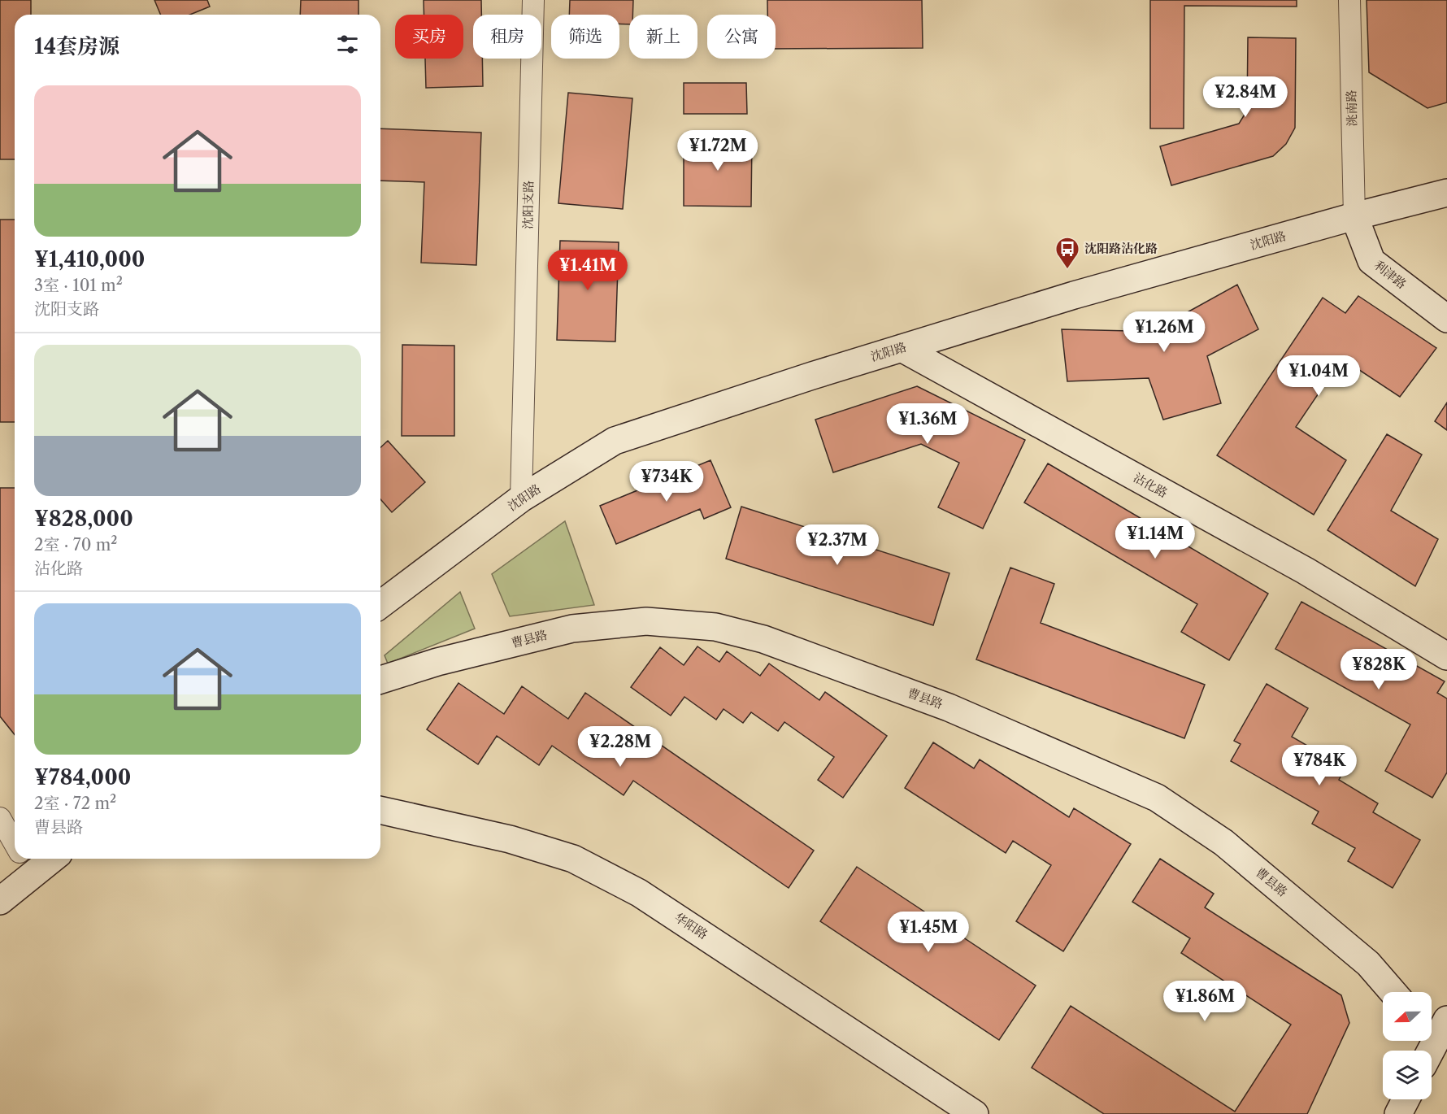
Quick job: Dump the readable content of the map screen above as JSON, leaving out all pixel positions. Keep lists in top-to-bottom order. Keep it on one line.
{"streets":{"street":["洮南路","沈阳支路","沈阳路","利津路","沾化路","曹县路","华阳路"]},"crossings":[["洮南路","沈阳路"],["洮南路","利津路"],["沈阳支路","沈阳路"],["沈阳路","利津路"],["沈阳路","沾化路"]],"places":{"bus stop":["沈阳路沾化路"]},"north":"left","page":{"chip":["买房","租房","筛选","新上","公寓"],"heading":"14套房源","list":[{"name":"¥1,410,000","note":"3室 · 101 m² · 沈阳支路"},{"name":"¥828,000","note":"2室 · 70 m² · 沾化路"},{"name":"¥784,000","note":"2室 · 72 m² · 曹县路"}],"price":["¥2.84M","¥1.72M","¥1.41M","¥1.26M","¥1.04M","¥1.36M","¥734K","¥1.14M","¥2.37M","¥828K","¥2.28M","¥784K","¥1.45M","¥1.86M"]}}
